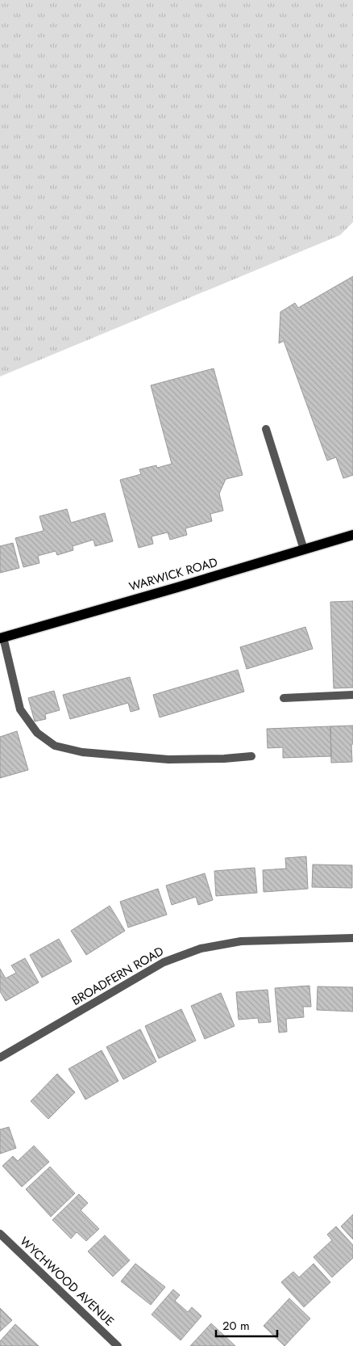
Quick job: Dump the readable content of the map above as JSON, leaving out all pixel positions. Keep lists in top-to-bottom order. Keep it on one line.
{"streets":{"main road":["WARWICK ROAD"],"street":["BROADFERN ROAD","WYCHWOOD AVENUE"]},"scale_bar":"20 m"}
